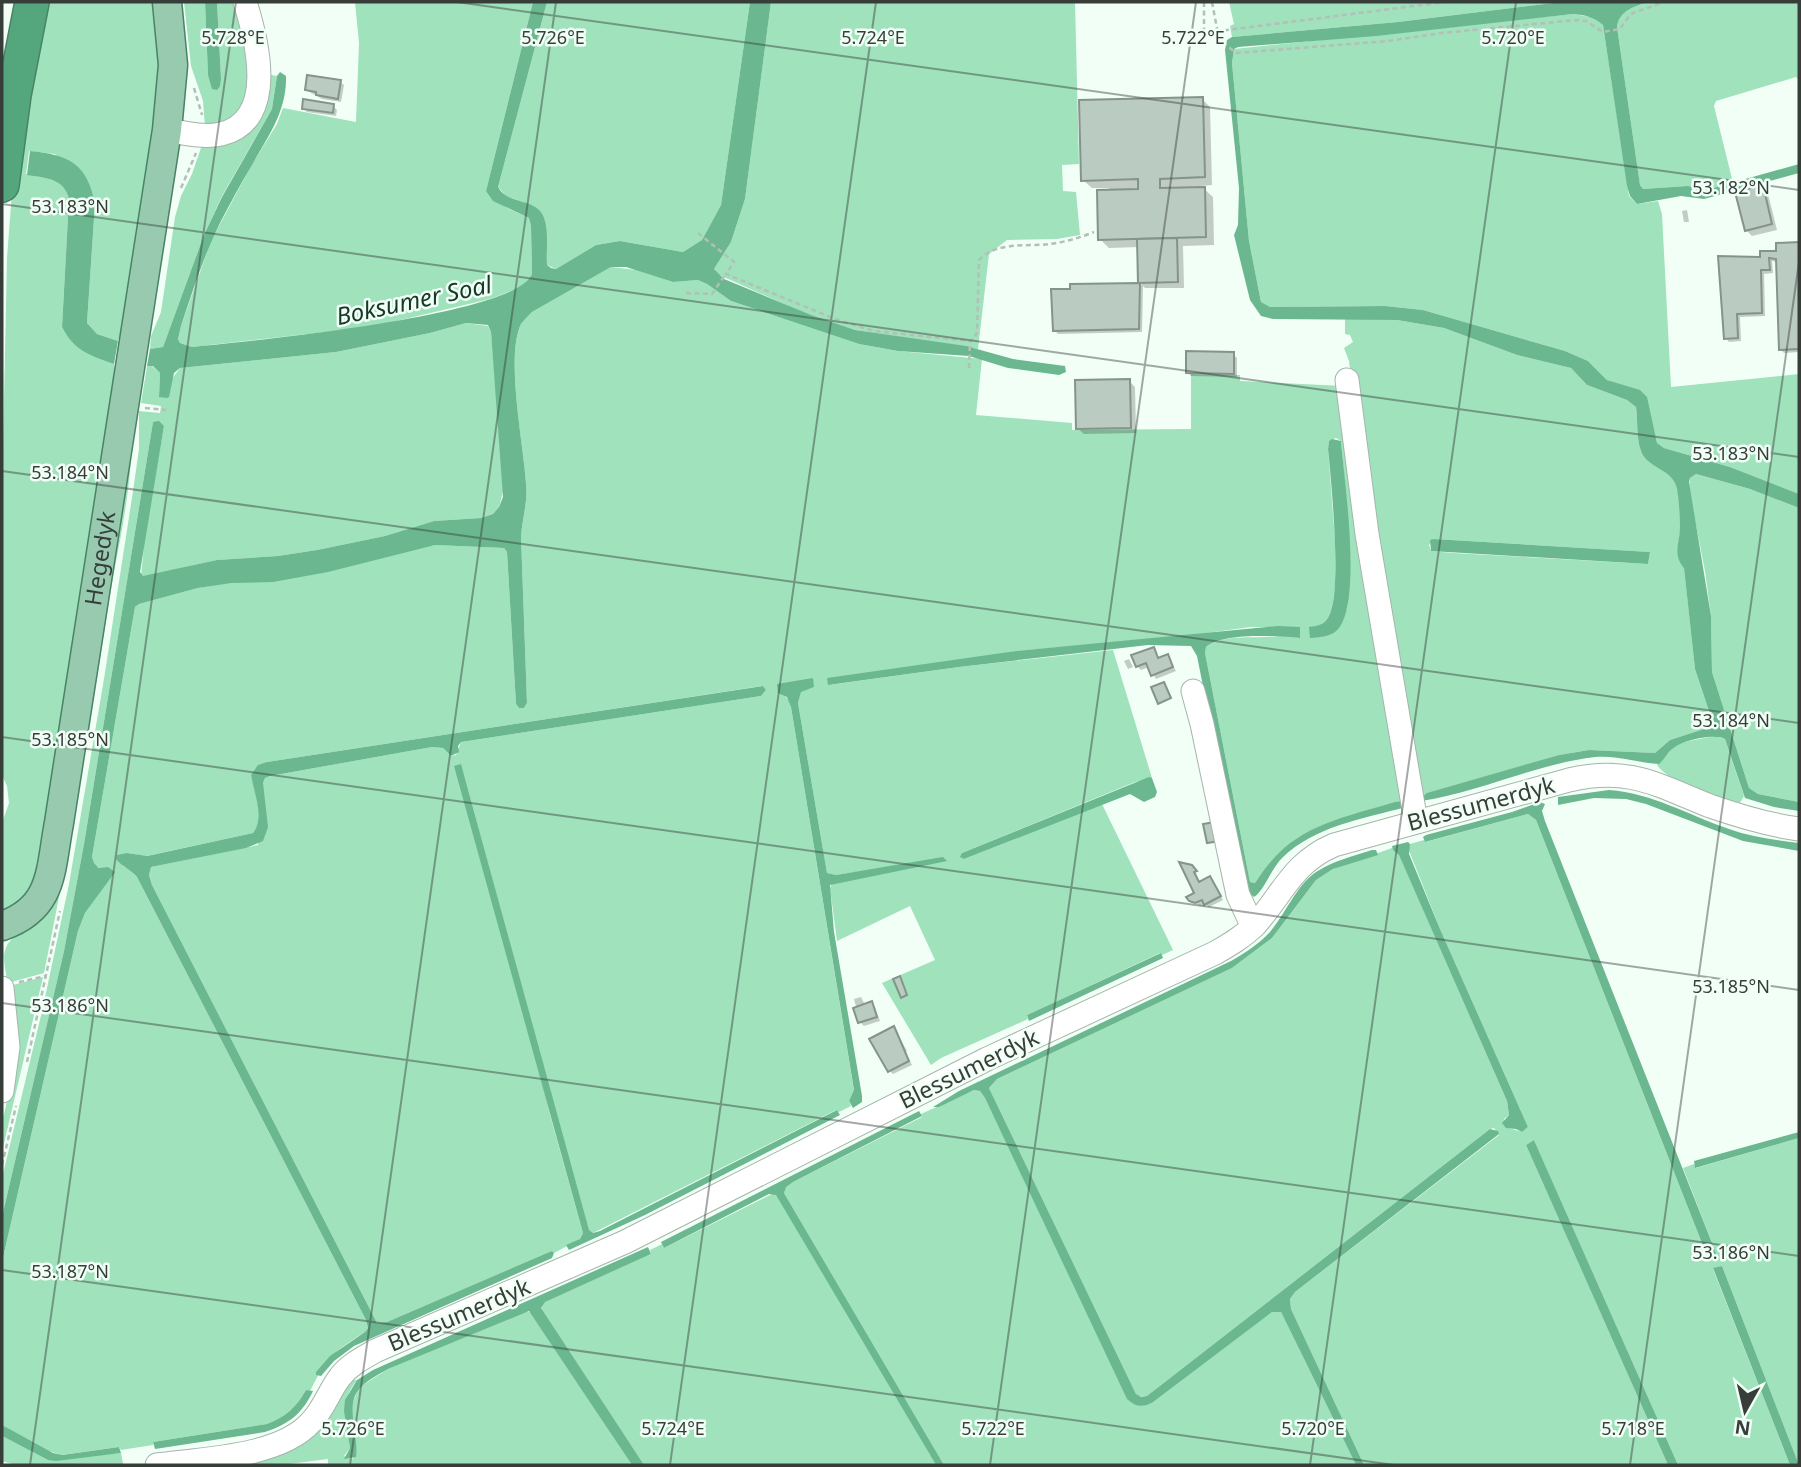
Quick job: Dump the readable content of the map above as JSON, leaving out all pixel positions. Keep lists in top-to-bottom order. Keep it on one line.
{"streets":{"main road":["Hegedyk"],"street":["Blessumerdyk"]},"water":["Boksumer Soal"],"north":"bottom","coordinates":["5.728°E","5.726°E","5.724°E","5.722°E","5.720°E","53.182°N","53.183°N","53.184°N","53.185°N","53.186°N","53.187°N","5.718°E"]}
